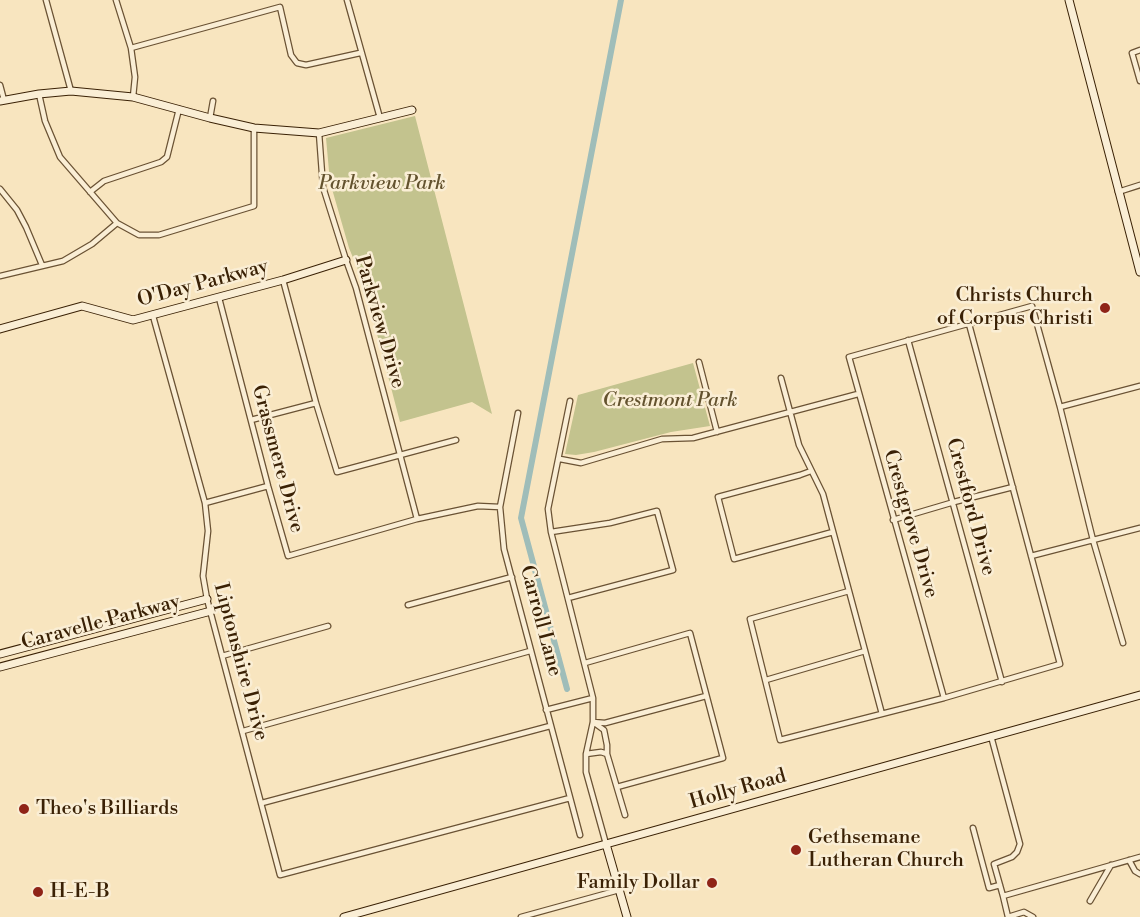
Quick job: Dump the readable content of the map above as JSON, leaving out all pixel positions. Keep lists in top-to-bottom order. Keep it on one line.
{"streets":{"street":["O'Day Parkway","Parkview Drive","Grassmere Drive","Crestford Drive","Crestgrove Drive","Carroll Lane","Caravelle Parkway","Liptonshire Drive","Holly Road"]},"crossings":[["O'Day Parkway","Parkview Drive"],["O'Day Parkway","Grassmere Drive"],["O'Day Parkway","Liptonshire Drive"],["Parkview Drive","Grassmere Drive"],["Grassmere Drive","Carroll Lane"],["Crestford Drive","Crestgrove Drive"],["Carroll Lane","Liptonshire Drive"],["Carroll Lane","Holly Road"],["Caravelle Parkway","Liptonshire Drive"]],"parks":["Parkview Park","Crestmont Park"],"places":["Christs Church of Corpus Christi","Theo's Billiards","Gethsemane Lutheran Church","Family Dollar","H-E-B"]}
